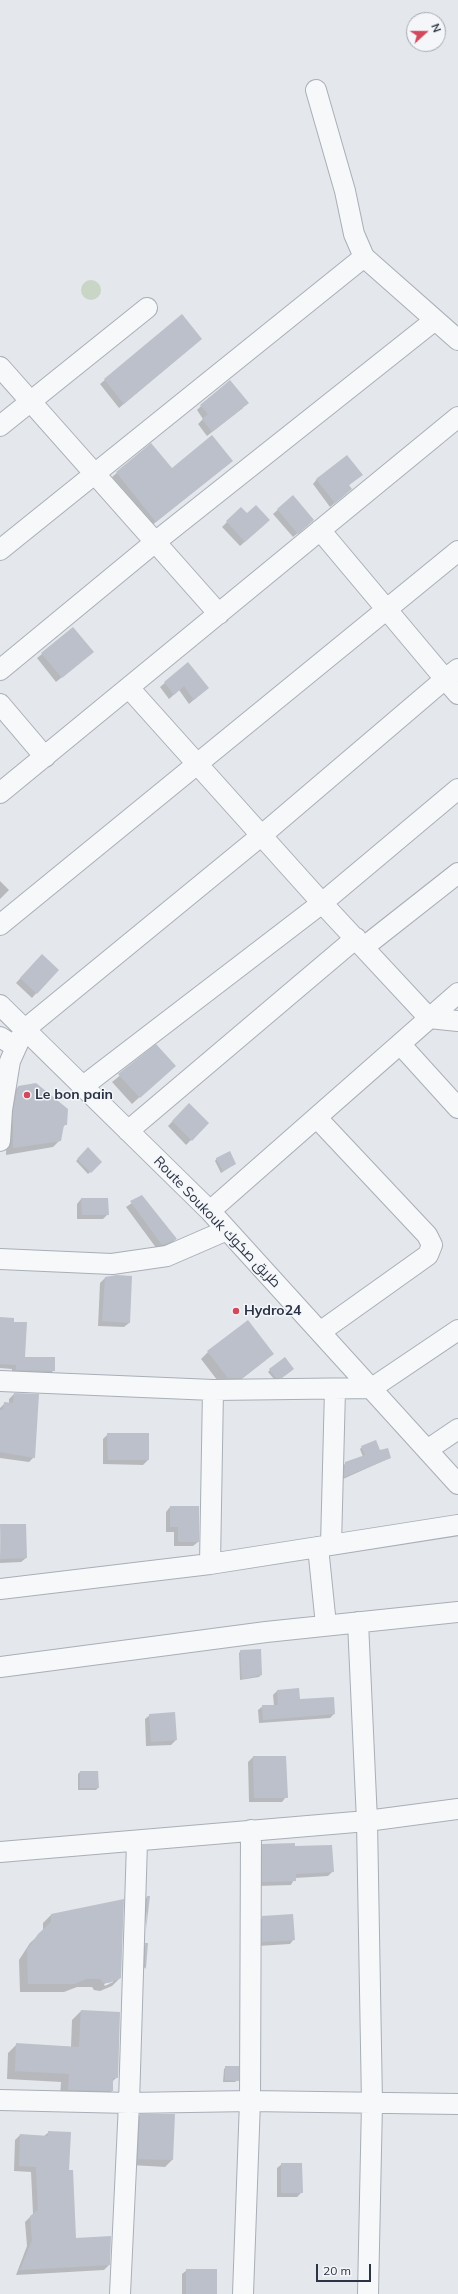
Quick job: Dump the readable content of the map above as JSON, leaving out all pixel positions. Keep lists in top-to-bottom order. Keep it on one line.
{"streets":{"street":["Route Soukouk طريق صكوك"]},"places":["Le bon pain","Hydro24"],"scale_bar":"20 m","north":"right"}
